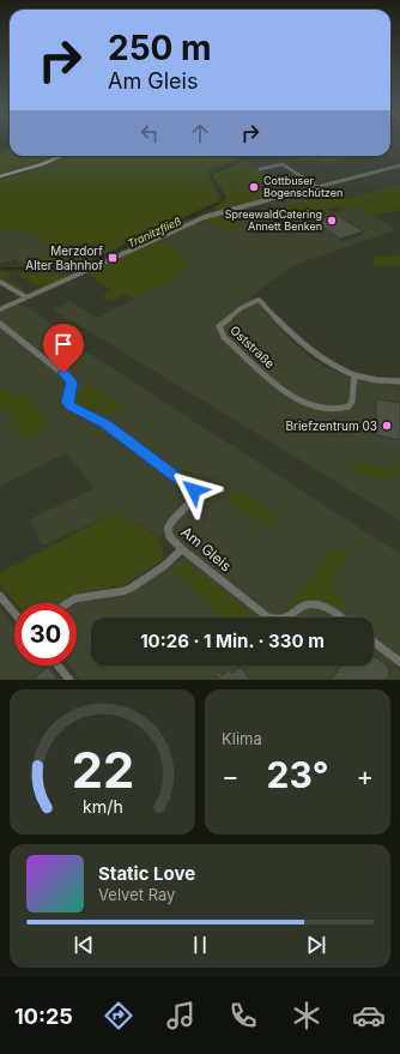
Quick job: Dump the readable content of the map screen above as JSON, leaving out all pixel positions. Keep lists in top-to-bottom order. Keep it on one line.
{"streets":{"street":["Oststraße","Am Gleis"]},"water":["Tranitzfließ"],"places":{"other":["Cottbuser Bogenschützen","SpreewaldCatering Annett Benken","Briefzentrum 03"],"transit":["Merzdorf Alter Bahnhof"]},"page":{"turn":["250 m","Am Gleis"],"limit":"30","trip":"10:26 · 1 Min. · 330 m","tile":"Klima","heat":["−","23°","+"],"song":["Static Love","Velvet Ray"],"tabs":"10:25","gauge":["22","km/h"]}}
